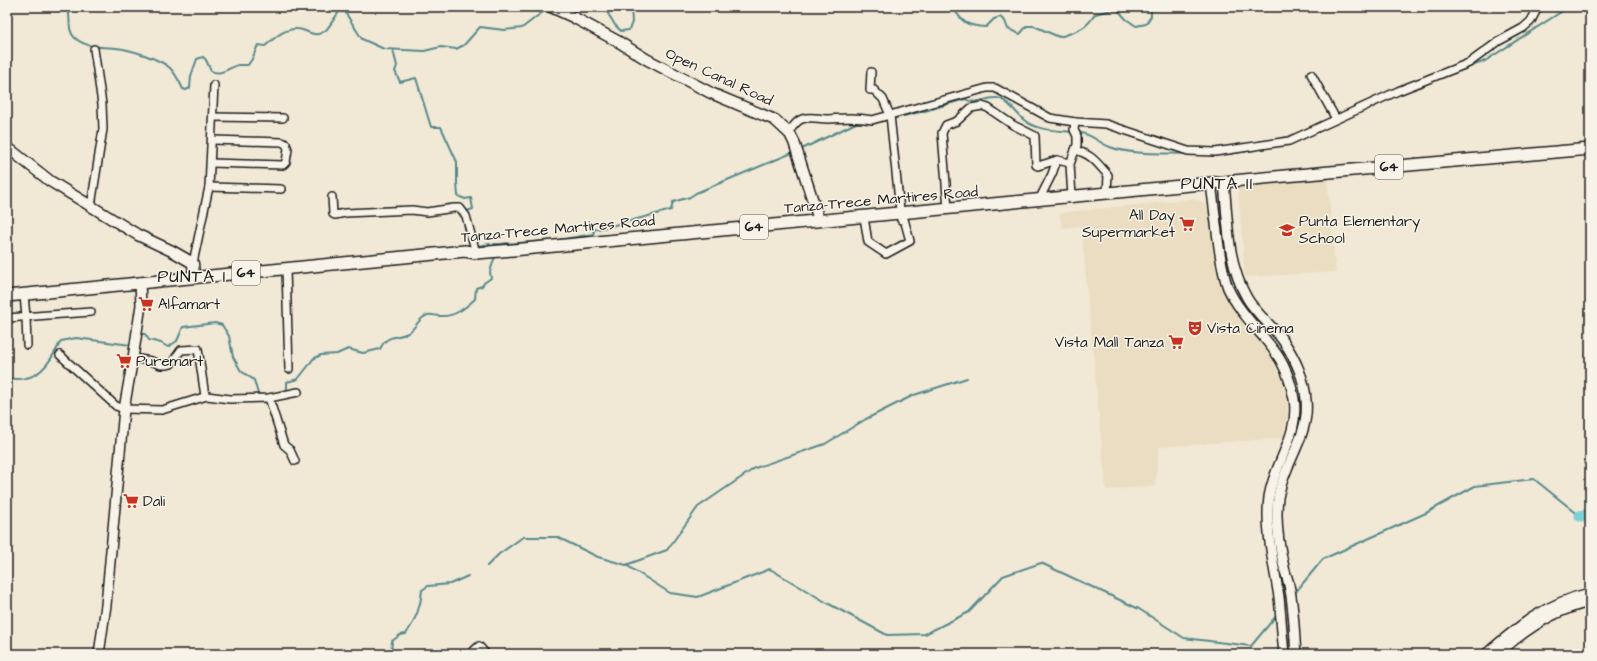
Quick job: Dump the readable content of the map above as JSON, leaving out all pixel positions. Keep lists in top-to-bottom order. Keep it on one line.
{"streets":{"main road":["Open Canal Road","64","Tanza-Trece Martires Road"]},"crossings":[["Open Canal Road","Tanza-Trece Martires Road"]],"districts":["PUNTA II","PUNTA I"],"places":{"supermarket":["All Day Supermarket","Alfamart","Vista Mall Tanza","Puremart","Dali"],"school or university":["Punta Elementary School"],"theatre":["Vista Cinema"]}}
